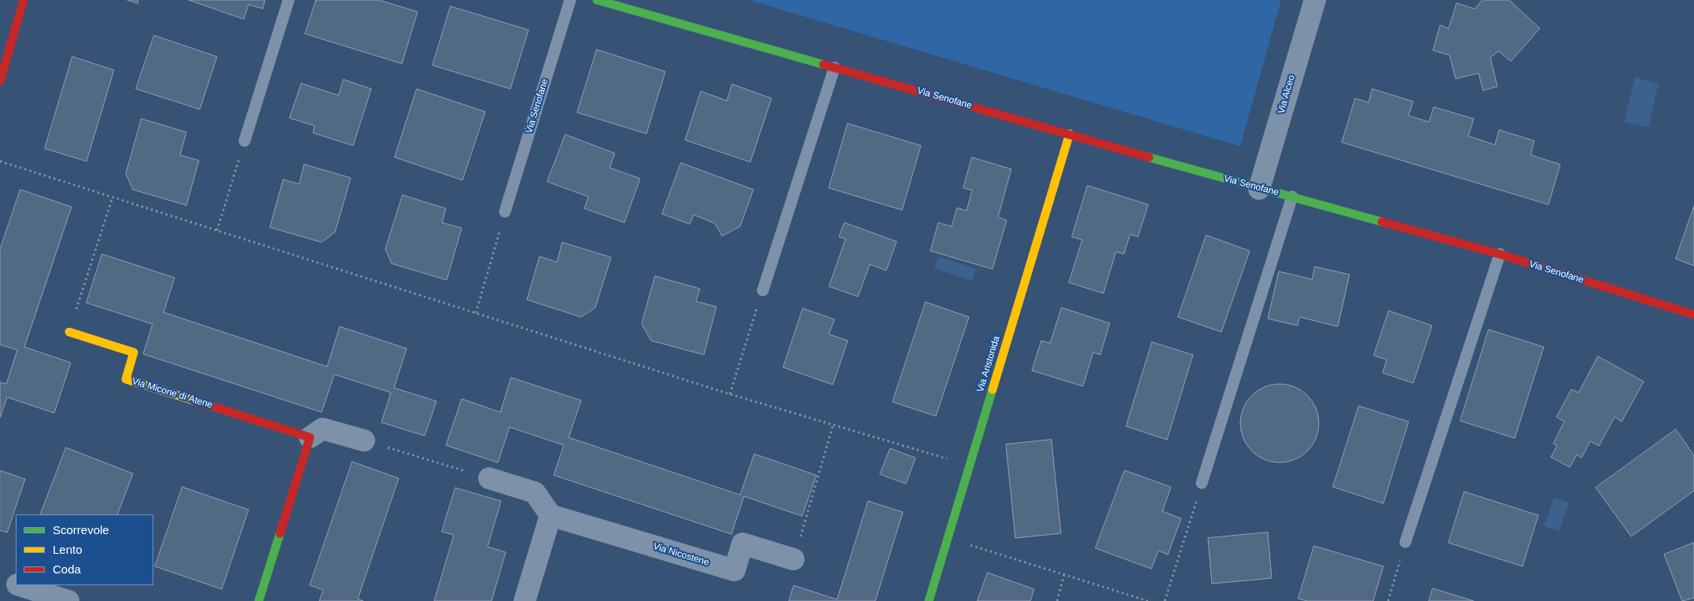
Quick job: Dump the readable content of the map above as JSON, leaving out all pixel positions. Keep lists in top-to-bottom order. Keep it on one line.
{"streets":{"street":["Via Alceo","Via Senofane","Via Aristonida","Via Micone di Atene","Via Nicostene"]},"crossings":[["Via Alceo","Via Senofane"],["Via Senofane","Via Aristonida"]],"legend":["Scorrevole","Lento","Coda"]}
